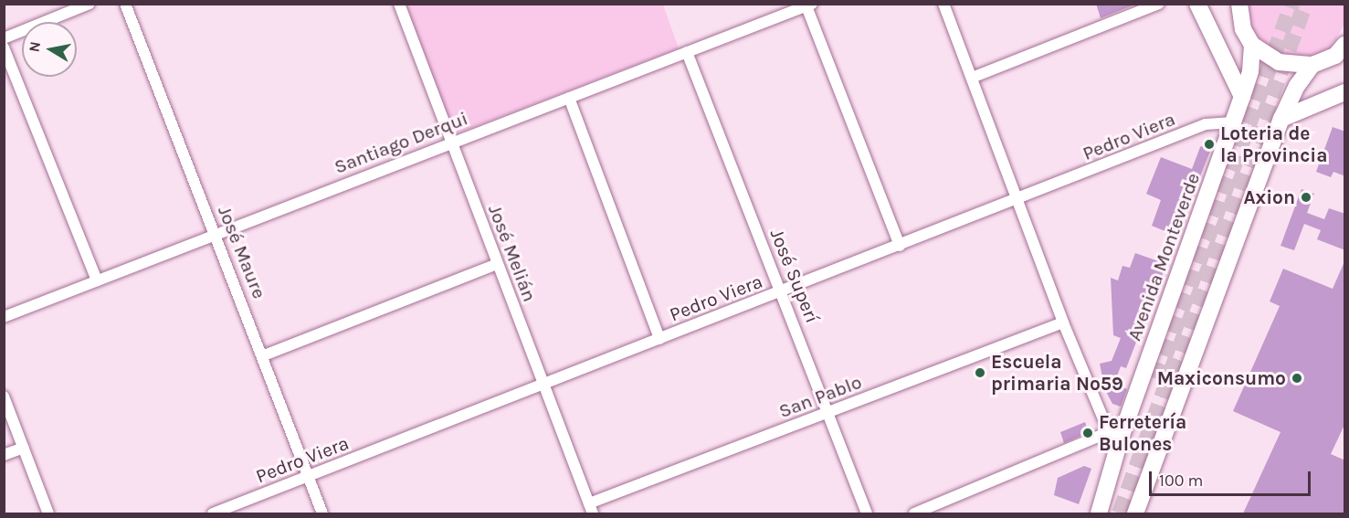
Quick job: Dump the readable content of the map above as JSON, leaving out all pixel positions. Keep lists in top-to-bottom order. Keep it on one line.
{"streets":{"main road":["Avenida Monteverde"],"street":["Pedro Viera","Santiago Derqui","José Maure","José Melián","José Superí","San Pablo"]},"crossings":[["Pedro Viera","José Maure"],["Pedro Viera","José Melián"],["Pedro Viera","Avenida Monteverde"],["Pedro Viera","José Superí"],["Santiago Derqui","José Maure"],["Santiago Derqui","José Melián"],["Santiago Derqui","José Superí"],["José Melián","San Pablo"],["José Superí","San Pablo"]],"places":["Loteria de la Provincia","Axion","Escuela primaria Nº59","Maxiconsumo","Ferretería Bulones"],"scale_bar":"100 m","north":"left"}
